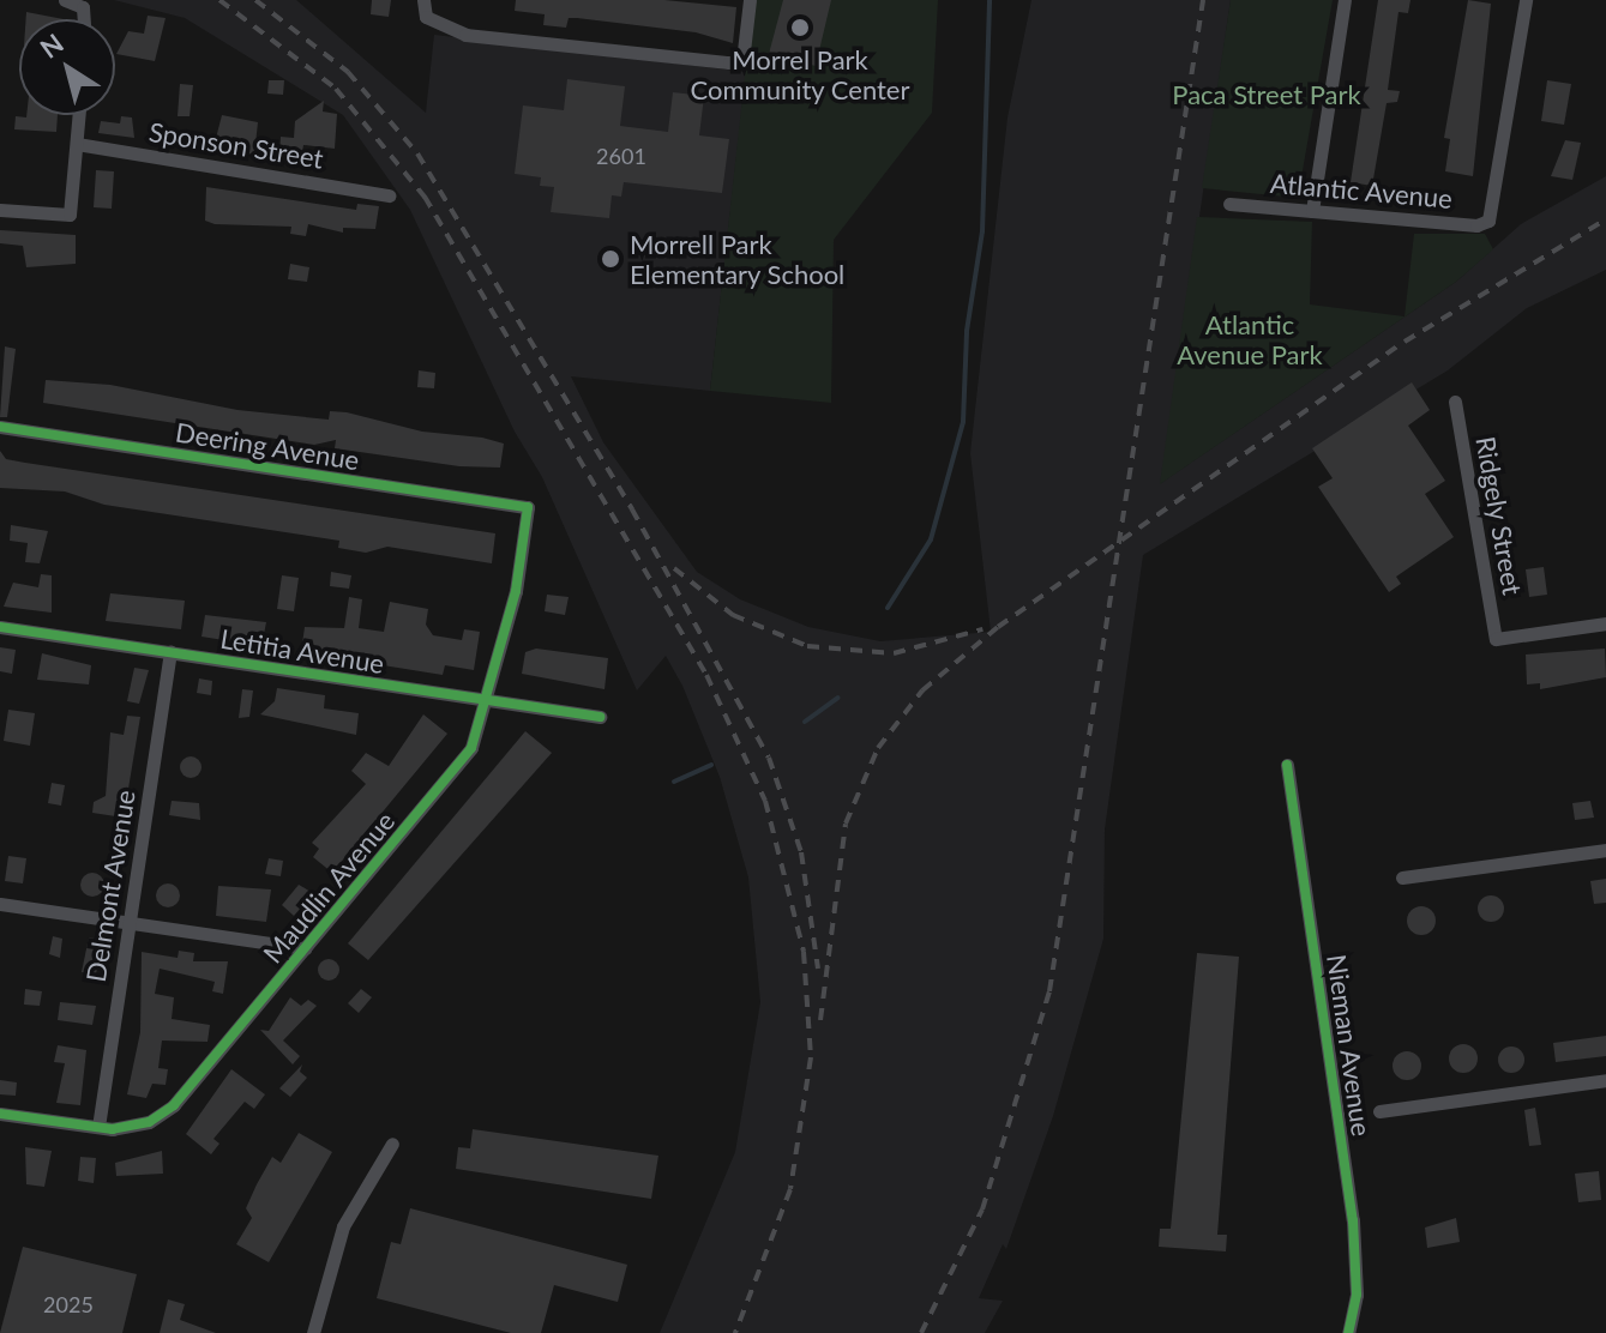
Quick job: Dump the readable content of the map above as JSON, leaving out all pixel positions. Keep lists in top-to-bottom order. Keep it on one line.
{"streets":{"street":["Sponson Street","Atlantic Avenue","Deering Avenue","Ridgely Street","Letitia Avenue","Delmont Avenue","Maudlin Avenue","Nieman Avenue"]},"crossings":[["Deering Avenue","Maudlin Avenue"],["Letitia Avenue","Delmont Avenue"],["Letitia Avenue","Maudlin Avenue"],["Delmont Avenue","Maudlin Avenue"]],"parks":["Paca Street Park","Atlantic Avenue Park"],"places":["Morrel Park Community Center","Morrell Park Elementary School"],"house_numbers":["2601","2025"],"north":"top left"}
